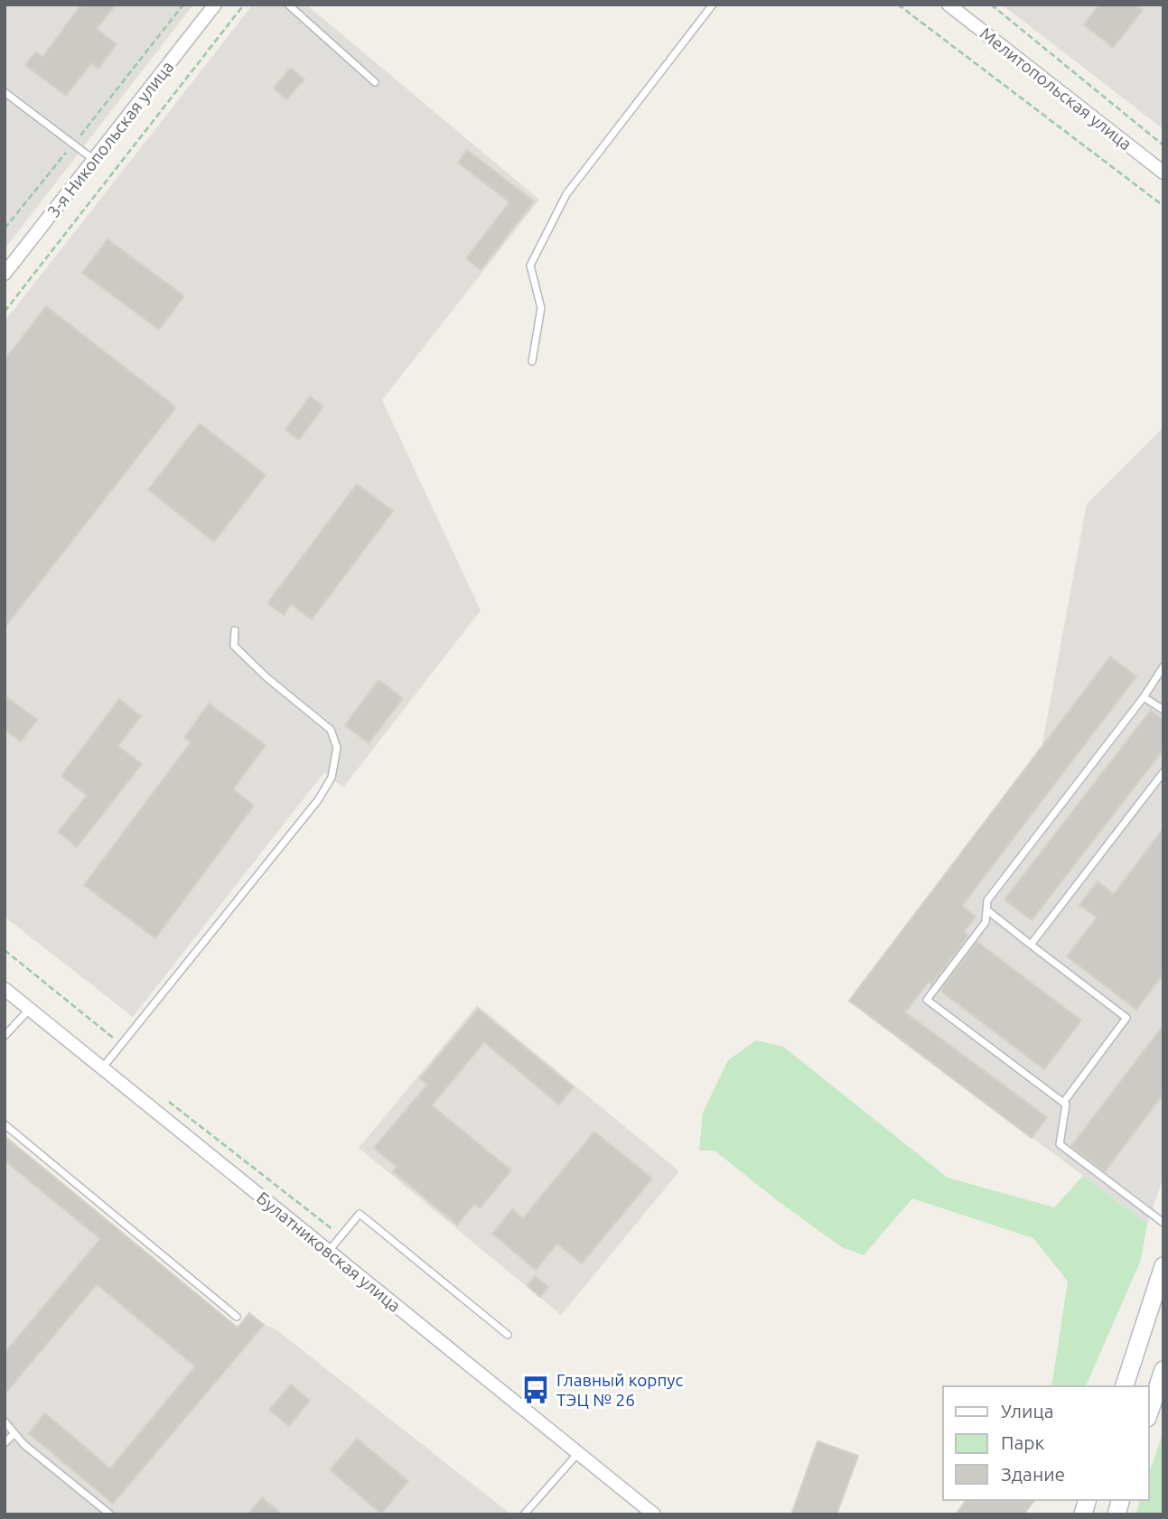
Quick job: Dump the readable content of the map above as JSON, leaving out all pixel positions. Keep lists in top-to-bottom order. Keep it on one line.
{"streets":{"street":["Мелитопольская улица","3-я Никопольская улица","Булатниковская улица"]},"places":{"bus stop":["Главный корпус ТЭЦ № 26"]},"legend":["Улица","Парк","Здание"]}
